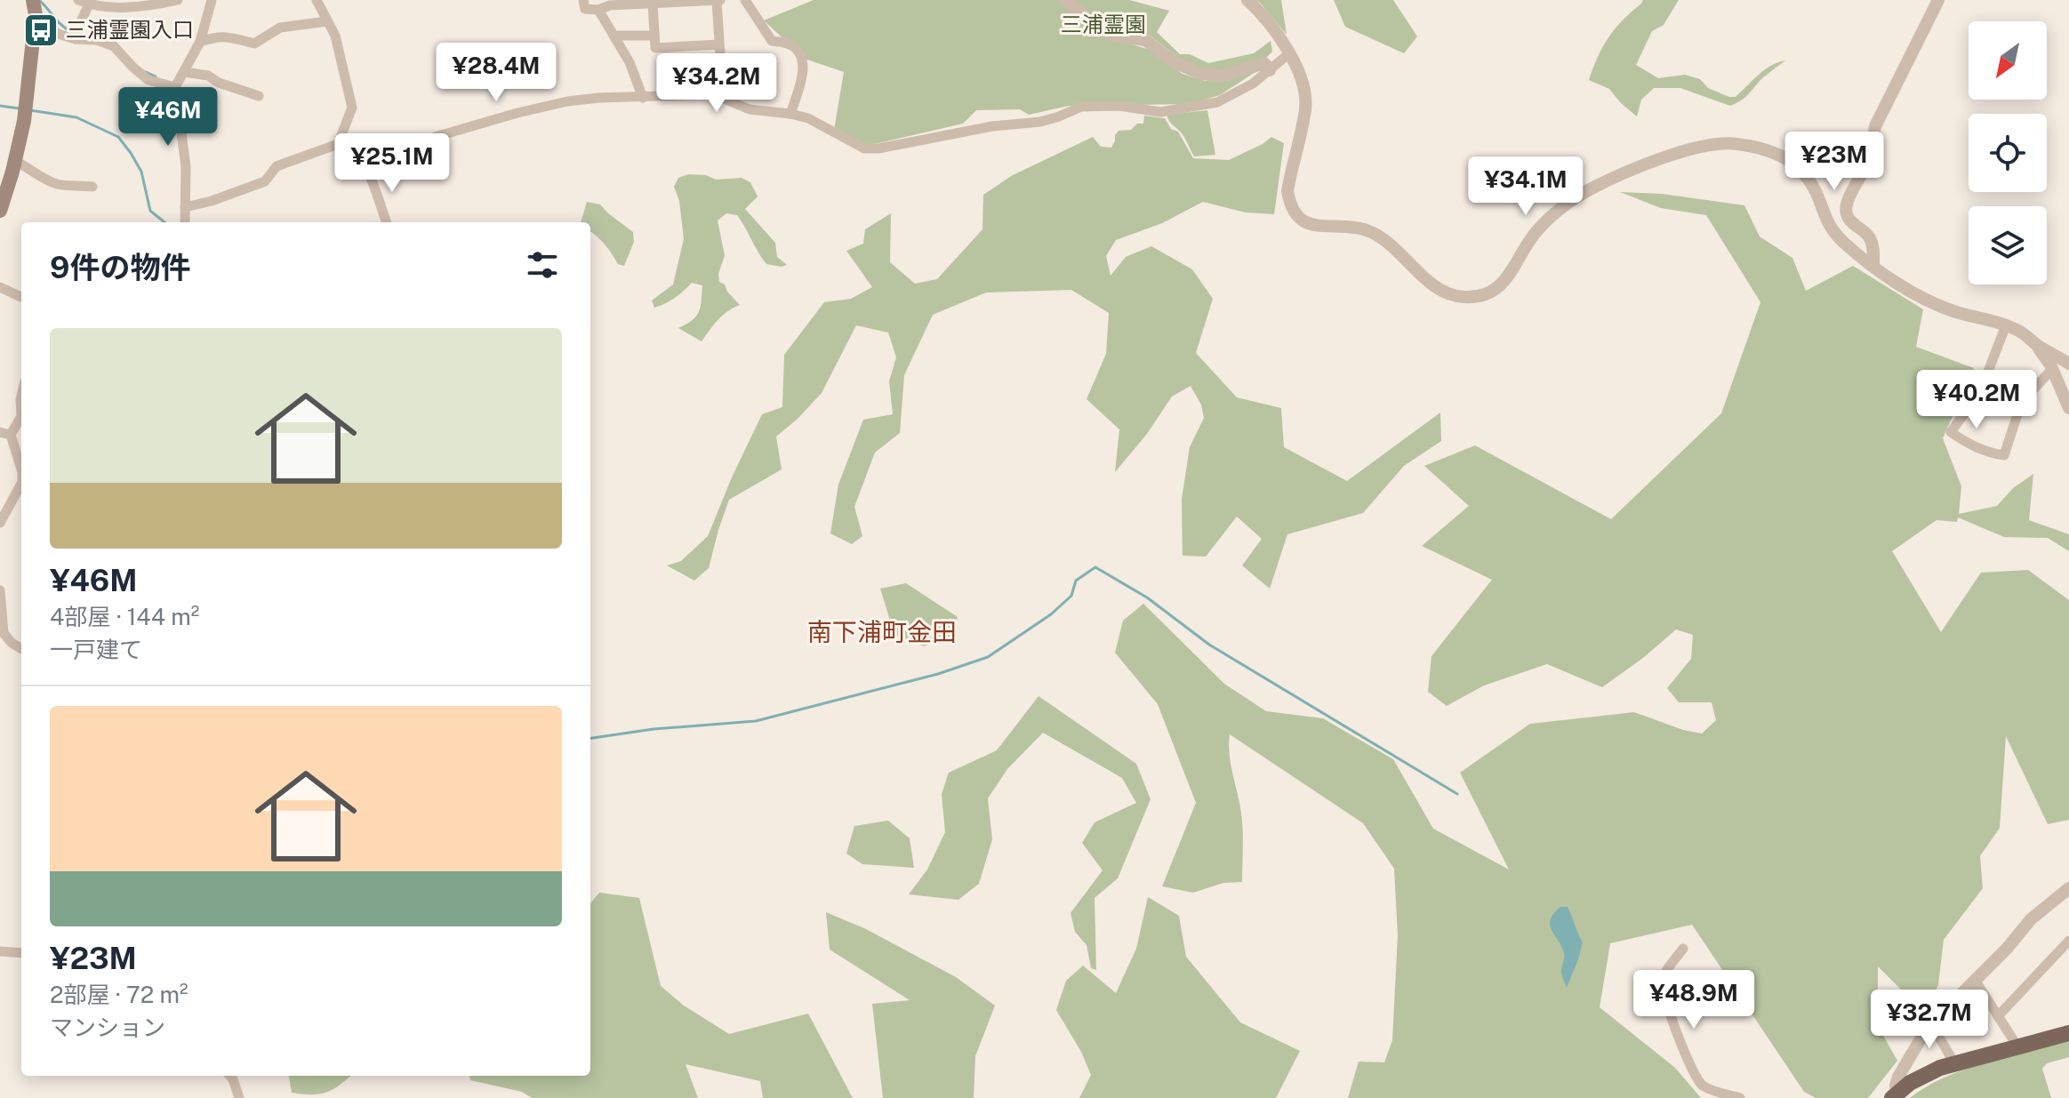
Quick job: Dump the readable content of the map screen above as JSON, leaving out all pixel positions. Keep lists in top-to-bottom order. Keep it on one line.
{"districts":["南下浦町金田"],"parks":["三浦霊園"],"places":{"bus stop":["三浦霊園入口"]},"north":"bottom left","page":{"price":["¥28.4M","¥34.2M","¥46M","¥23M","¥25.1M","¥34.1M","¥40.2M","¥48.9M","¥32.7M"],"heading":"9件の物件","list":[{"name":"¥46M","note":"4部屋 · 144 m² · 一戸建て"},{"name":"¥23M","note":"2部屋 · 72 m² · マンション"}]}}
